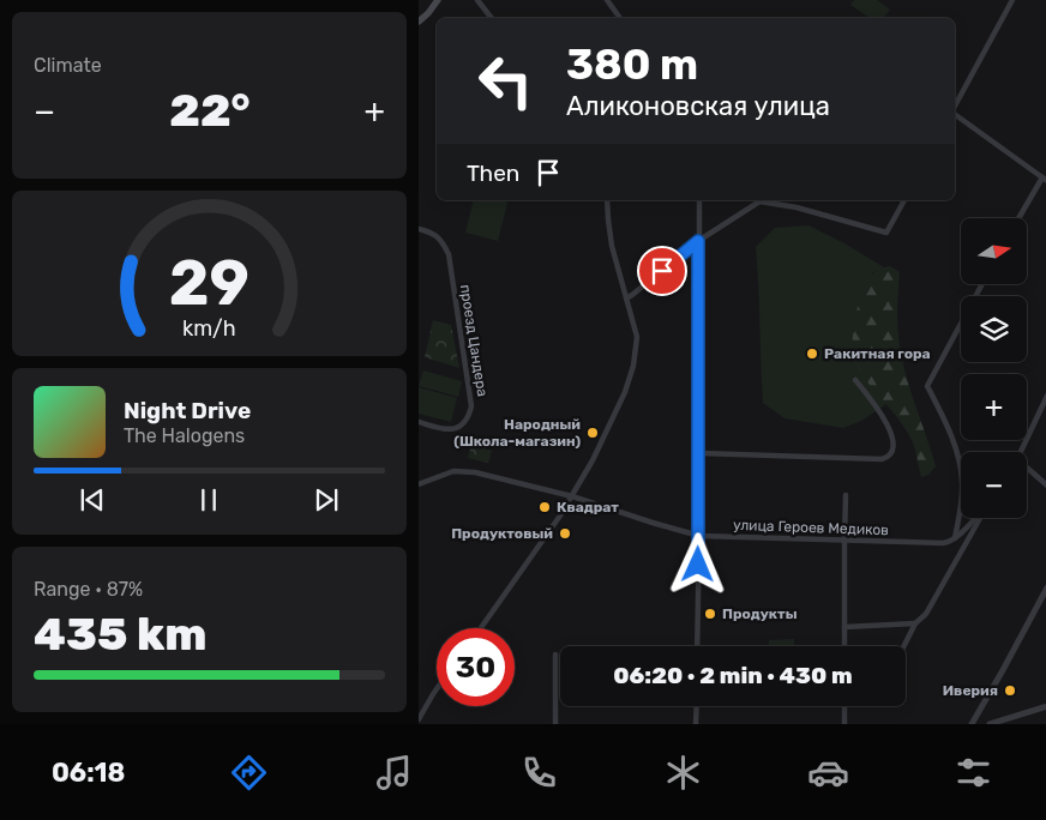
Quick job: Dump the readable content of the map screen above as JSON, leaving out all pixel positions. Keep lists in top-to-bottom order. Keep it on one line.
{"streets":{"street":["проезд Цандера","улица Героев Медиков"]},"places":["Ракитная гора","Народный (Школа-магазин)","Квадрат","Продуктовый","Продукты","Иверия"],"north":"right","page":{"tile":["Climate",["Range · 87%","435 km"]],"turn":["380 m","Аликоновская улица"],"heat":["−","22°","+"],"then":"Then","map_buttons":["+","−"],"song":["Night Drive","The Halogens"],"limit":"30","trip":"06:20 · 2 min · 430 m","tabs":"06:18","gauge":["29","km/h"]}}
